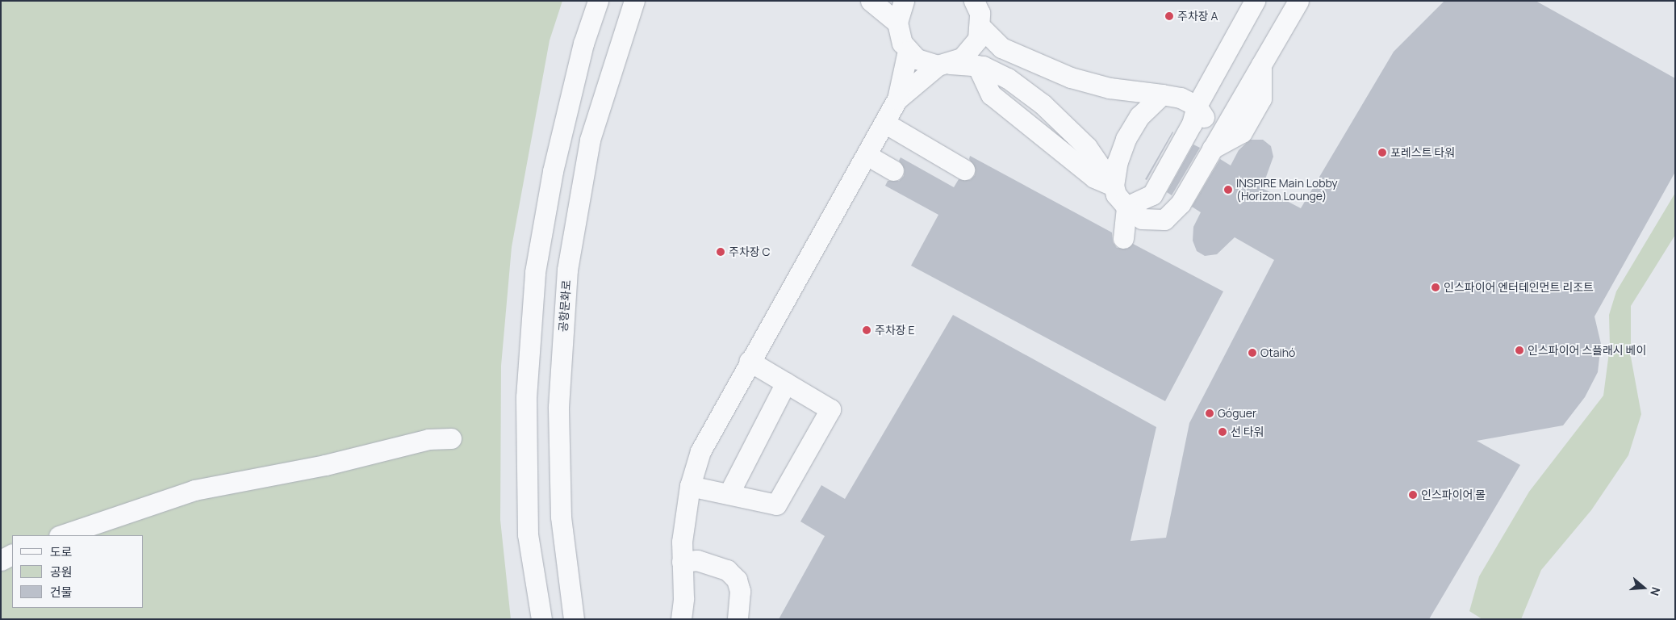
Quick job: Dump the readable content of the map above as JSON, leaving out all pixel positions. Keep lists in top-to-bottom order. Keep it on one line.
{"streets":{"street":["공항문화로"]},"places":["주차장 A","포레스트 타워","INSPIRE Main Lobby (Horizon Lounge)","주차장 C","인스파이어 엔터테인먼트 리조트","주차장 E","인스파이어 스플래시 베이","Otaihó","Góguer","선 타워","인스파이어 몰"],"legend":["도로","공원","건물"],"north":"right"}
